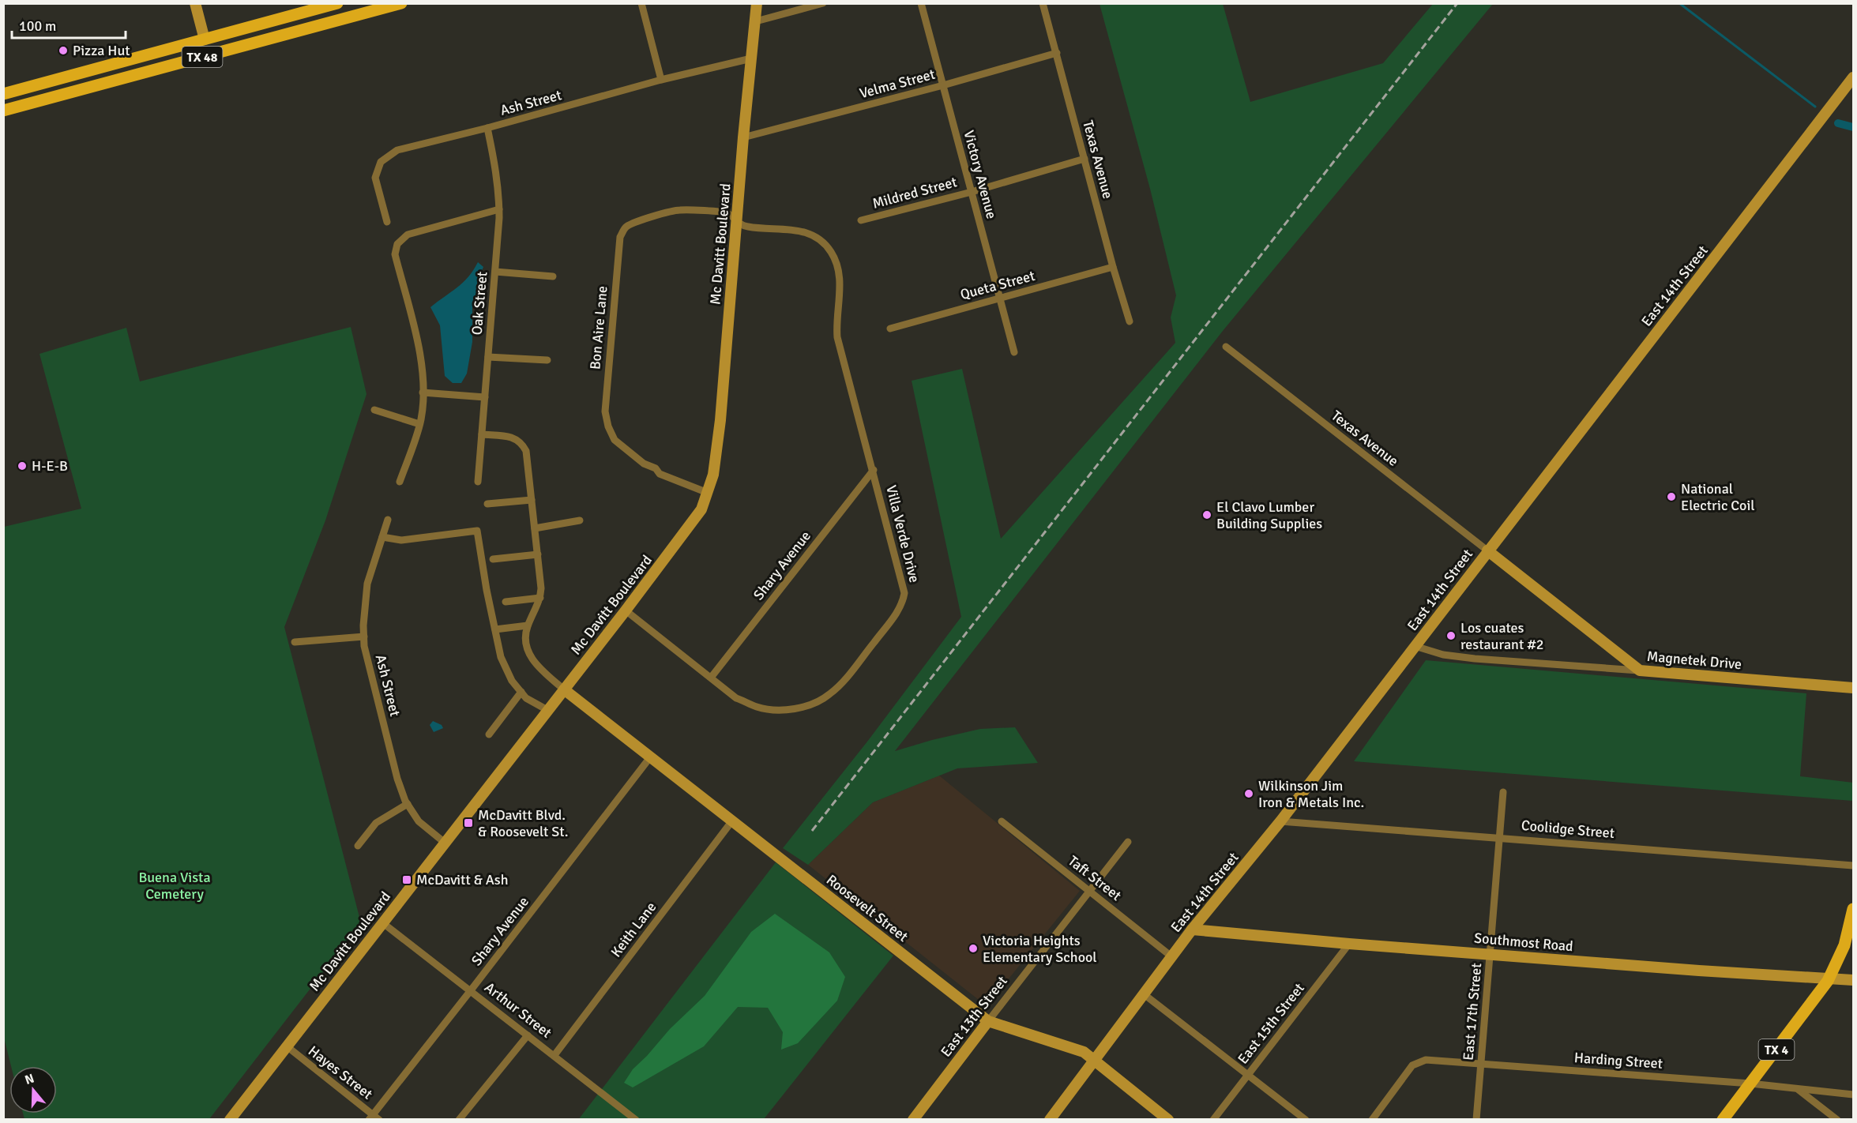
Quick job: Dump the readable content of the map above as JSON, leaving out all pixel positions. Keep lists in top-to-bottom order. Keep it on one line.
{"streets":{"main road":["TX 48","TX 4"],"street":["Velma Street","Ash Street","Texas Avenue","Victory Avenue","Mildred Street","Mc Davitt Boulevard","Queta Street","East 14th Street","Oak Street","Bon Aire Lane","Villa Verde Drive","Shary Avenue","Magnetek Drive","Coolidge Street","Taft Street","Roosevelt Street","Keith Lane","Southmost Road","Arthur Street","East 17th Street","East 13th Street","East 15th Street","Harding Street","Hayes Street"]},"crossings":[["Velma Street","Texas Avenue"],["Velma Street","Victory Avenue"],["Velma Street","Mc Davitt Boulevard"],["Ash Street","Mc Davitt Boulevard"],["Ash Street","Oak Street"],["Texas Avenue","Mildred Street"],["Texas Avenue","Queta Street"],["Texas Avenue","East 14th Street"],["Texas Avenue","Magnetek Drive"],["Victory Avenue","Mildred Street"],["Victory Avenue","Queta Street"],["Mc Davitt Boulevard","Bon Aire Lane"],["Mc Davitt Boulevard","Villa Verde Drive"],["Mc Davitt Boulevard","Roosevelt Street"],["Mc Davitt Boulevard","Arthur Street"],["Mc Davitt Boulevard","Hayes Street"],["East 14th Street","Magnetek Drive"],["East 14th Street","Coolidge Street"],["East 14th Street","Taft Street"],["East 14th Street","Roosevelt Street"],["East 14th Street","Southmost Road"],["Bon Aire Lane","Villa Verde Drive"],["Villa Verde Drive","Shary Avenue"],["Shary Avenue","Roosevelt Street"],["Shary Avenue","Arthur Street"],["Shary Avenue","Hayes Street"],["Coolidge Street","East 17th Street"],["Taft Street","East 13th Street"],["Roosevelt Street","Keith Lane"],["Roosevelt Street","East 13th Street"],["Keith Lane","Arthur Street"],["Southmost Road","East 17th Street"],["Southmost Road","East 15th Street"],["Southmost Road","TX 4"],["East 17th Street","Harding Street"],["TX 4","Harding Street"]],"parks":["Buena Vista Cemetery"],"places":{"other":["Pizza Hut","H-E-B","National Electric Coil","El Clavo Lumber Building Supplies","Los cuates restaurant #2","Wilkinson Jim Iron & Metals Inc.","Victoria Heights Elementary School"],"transit":["McDavitt Blvd. & Roosevelt St.","McDavitt & Ash"]},"scale_bar":"100 m","north":"top"}
